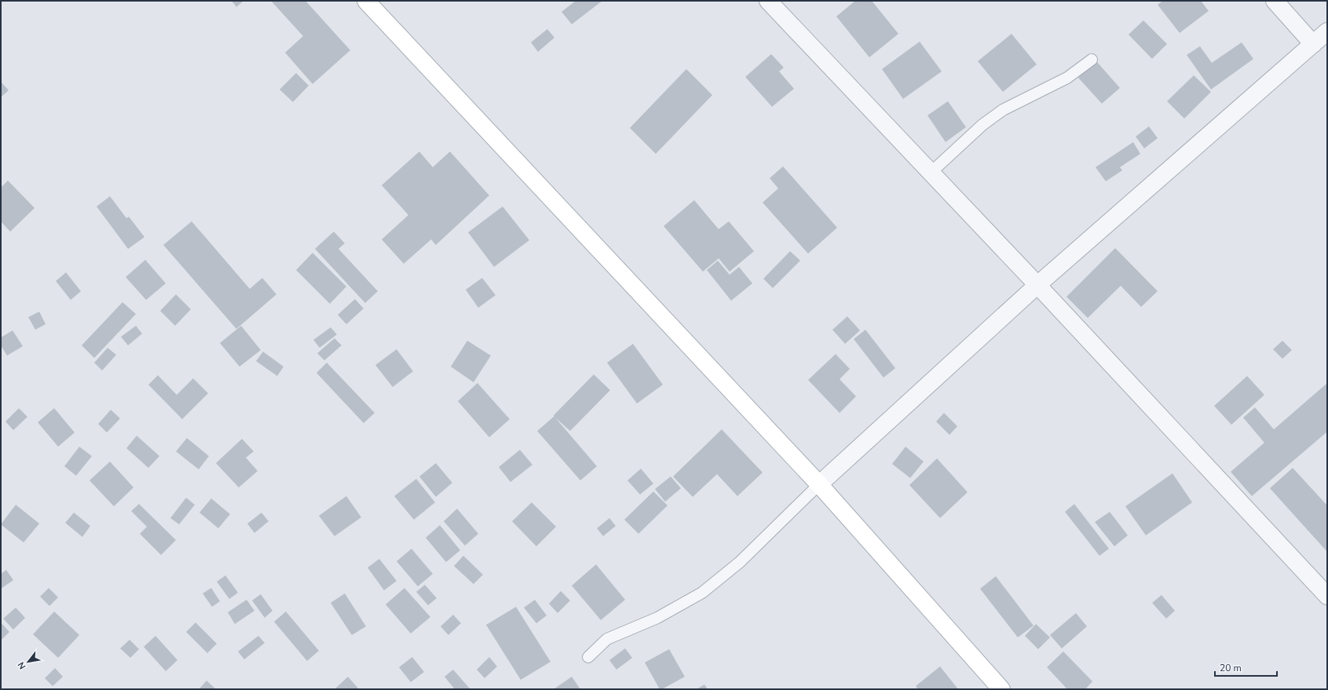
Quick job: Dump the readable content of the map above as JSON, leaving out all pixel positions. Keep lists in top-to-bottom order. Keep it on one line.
{"scale_bar":"20 m","north":"bottom left"}
